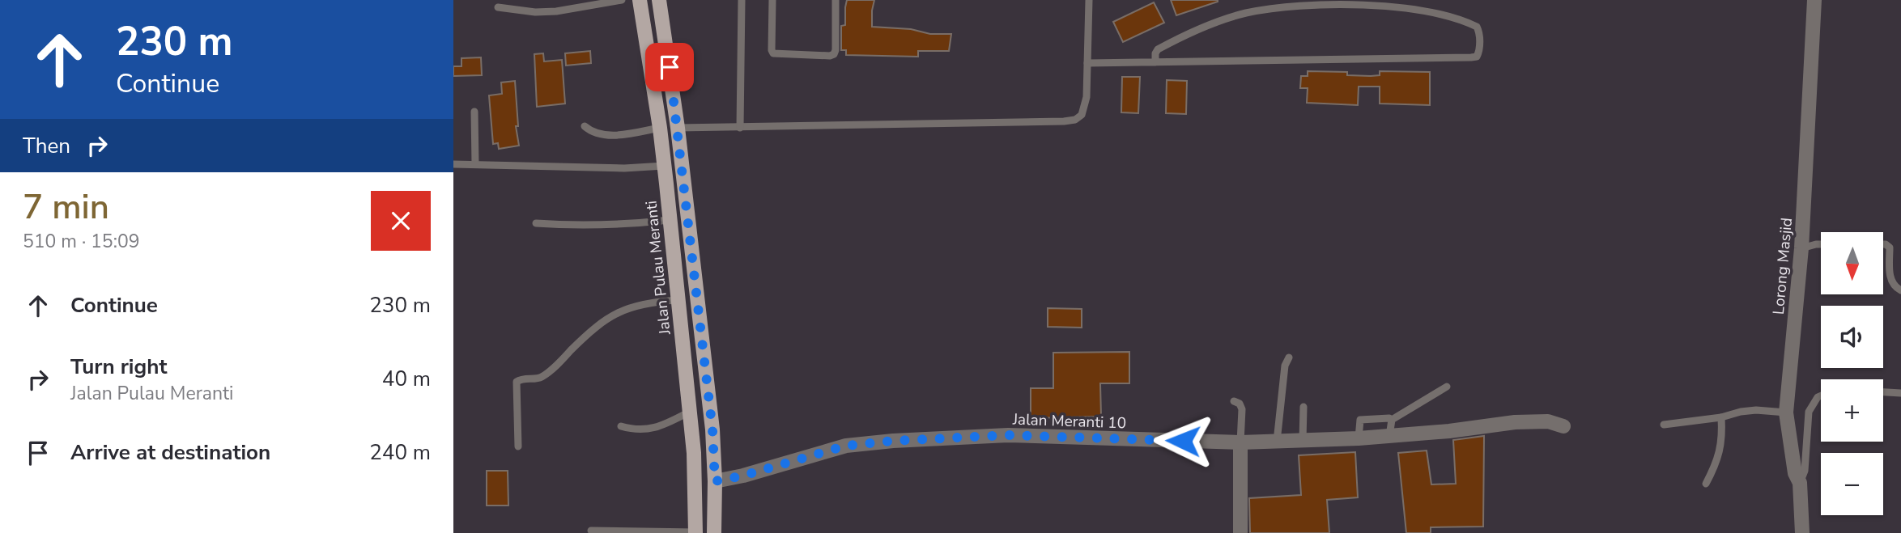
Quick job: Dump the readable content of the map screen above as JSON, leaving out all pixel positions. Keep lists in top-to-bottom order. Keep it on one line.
{"streets":{"main road":["Jalan Pulau Meranti"],"street":["Lorong Masjid","Jalan Meranti 10"]},"north":"bottom","page":{"turn":["230 m","Continue"],"then":"Then","heading":["7 min","510 m · 15:09"],"map_buttons":["+","−"],"list":[{"name":"Continue","value":"230 m"},{"name":"Turn right","note":"Jalan Pulau Meranti","value":"40 m"},{"name":"Arrive at destination","value":"240 m"}]}}
